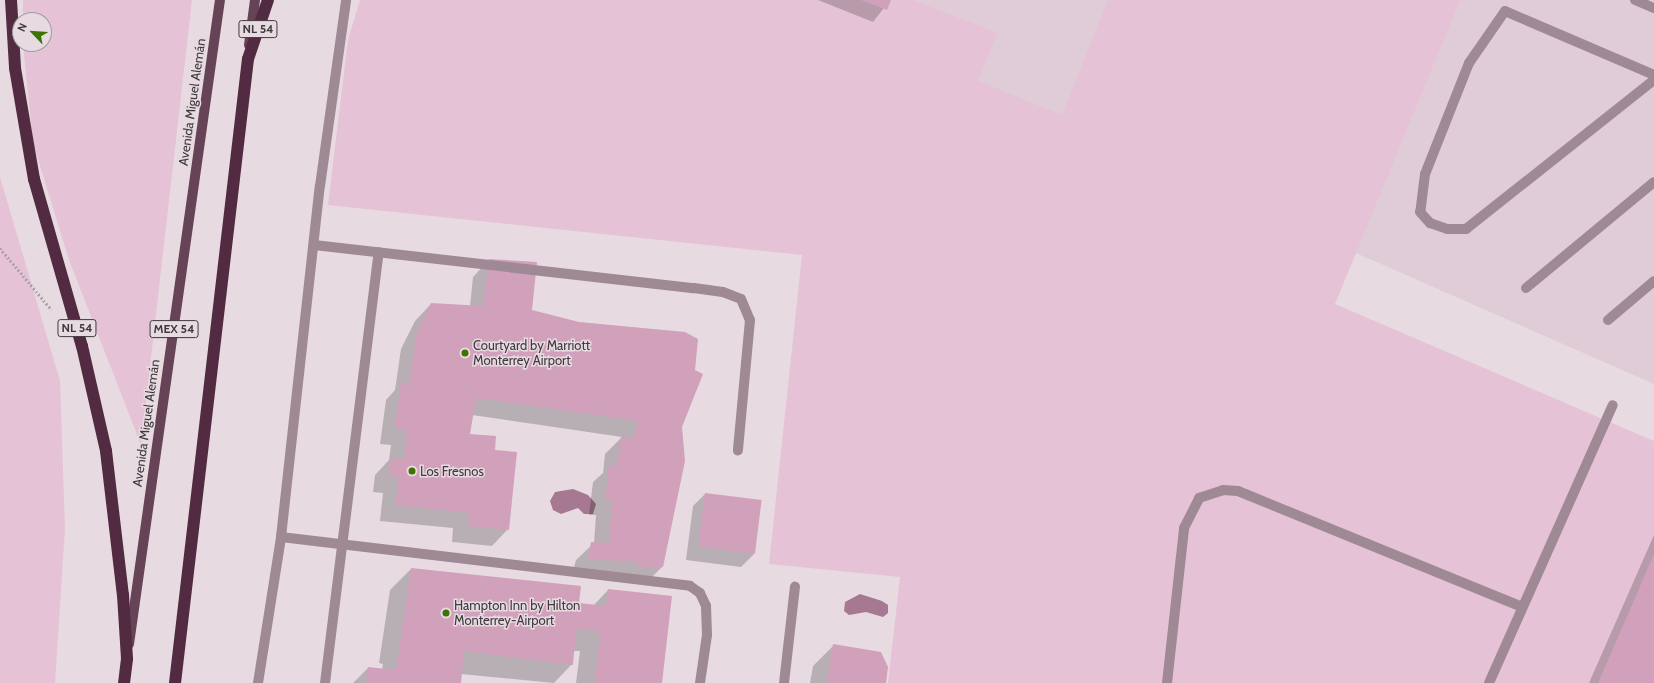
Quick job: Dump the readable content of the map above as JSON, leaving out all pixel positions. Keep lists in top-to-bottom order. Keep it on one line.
{"streets":{"highway":["NL 54","Avenida Miguel Alemán","MEX 54"]},"crossings":[["NL 54","Avenida Miguel Alemán"],["NL 54","MEX 54"]],"places":["Courtyard by Marriott Monterrey Airport","Los Fresnos","Hampton Inn by Hilton Monterrey-Airport"],"north":"top left"}
